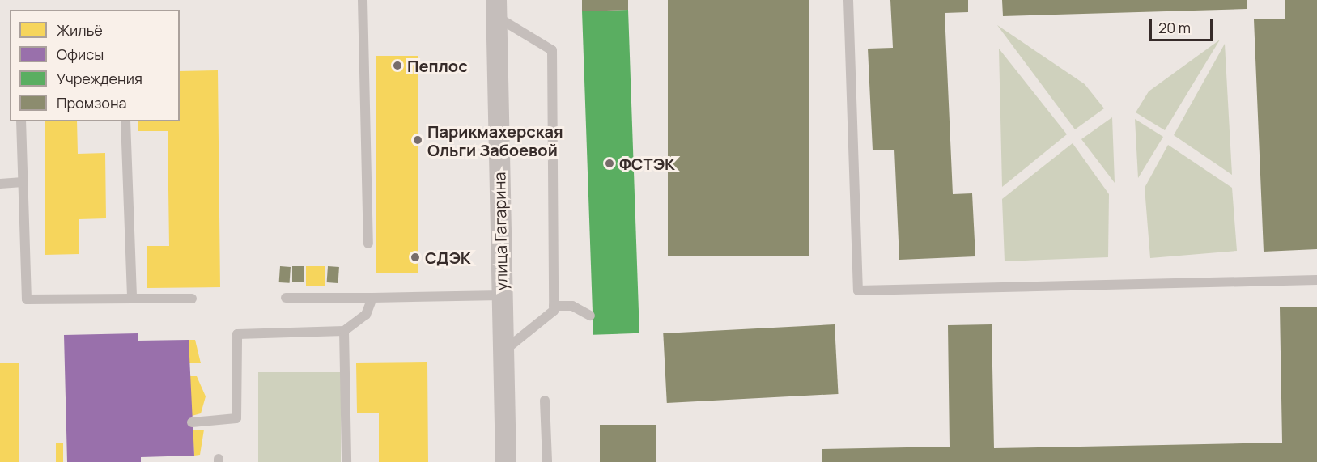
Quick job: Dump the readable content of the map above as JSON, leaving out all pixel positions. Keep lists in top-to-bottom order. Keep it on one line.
{"streets":{"street":["улица Гагарина"]},"places":["Пеплос","Парикмахерская Ольги Забоевой","ФСТЭК","СДЭК"],"legend":["Жильё","Офисы","Учреждения","Промзона"],"scale_bar":"20 m"}
